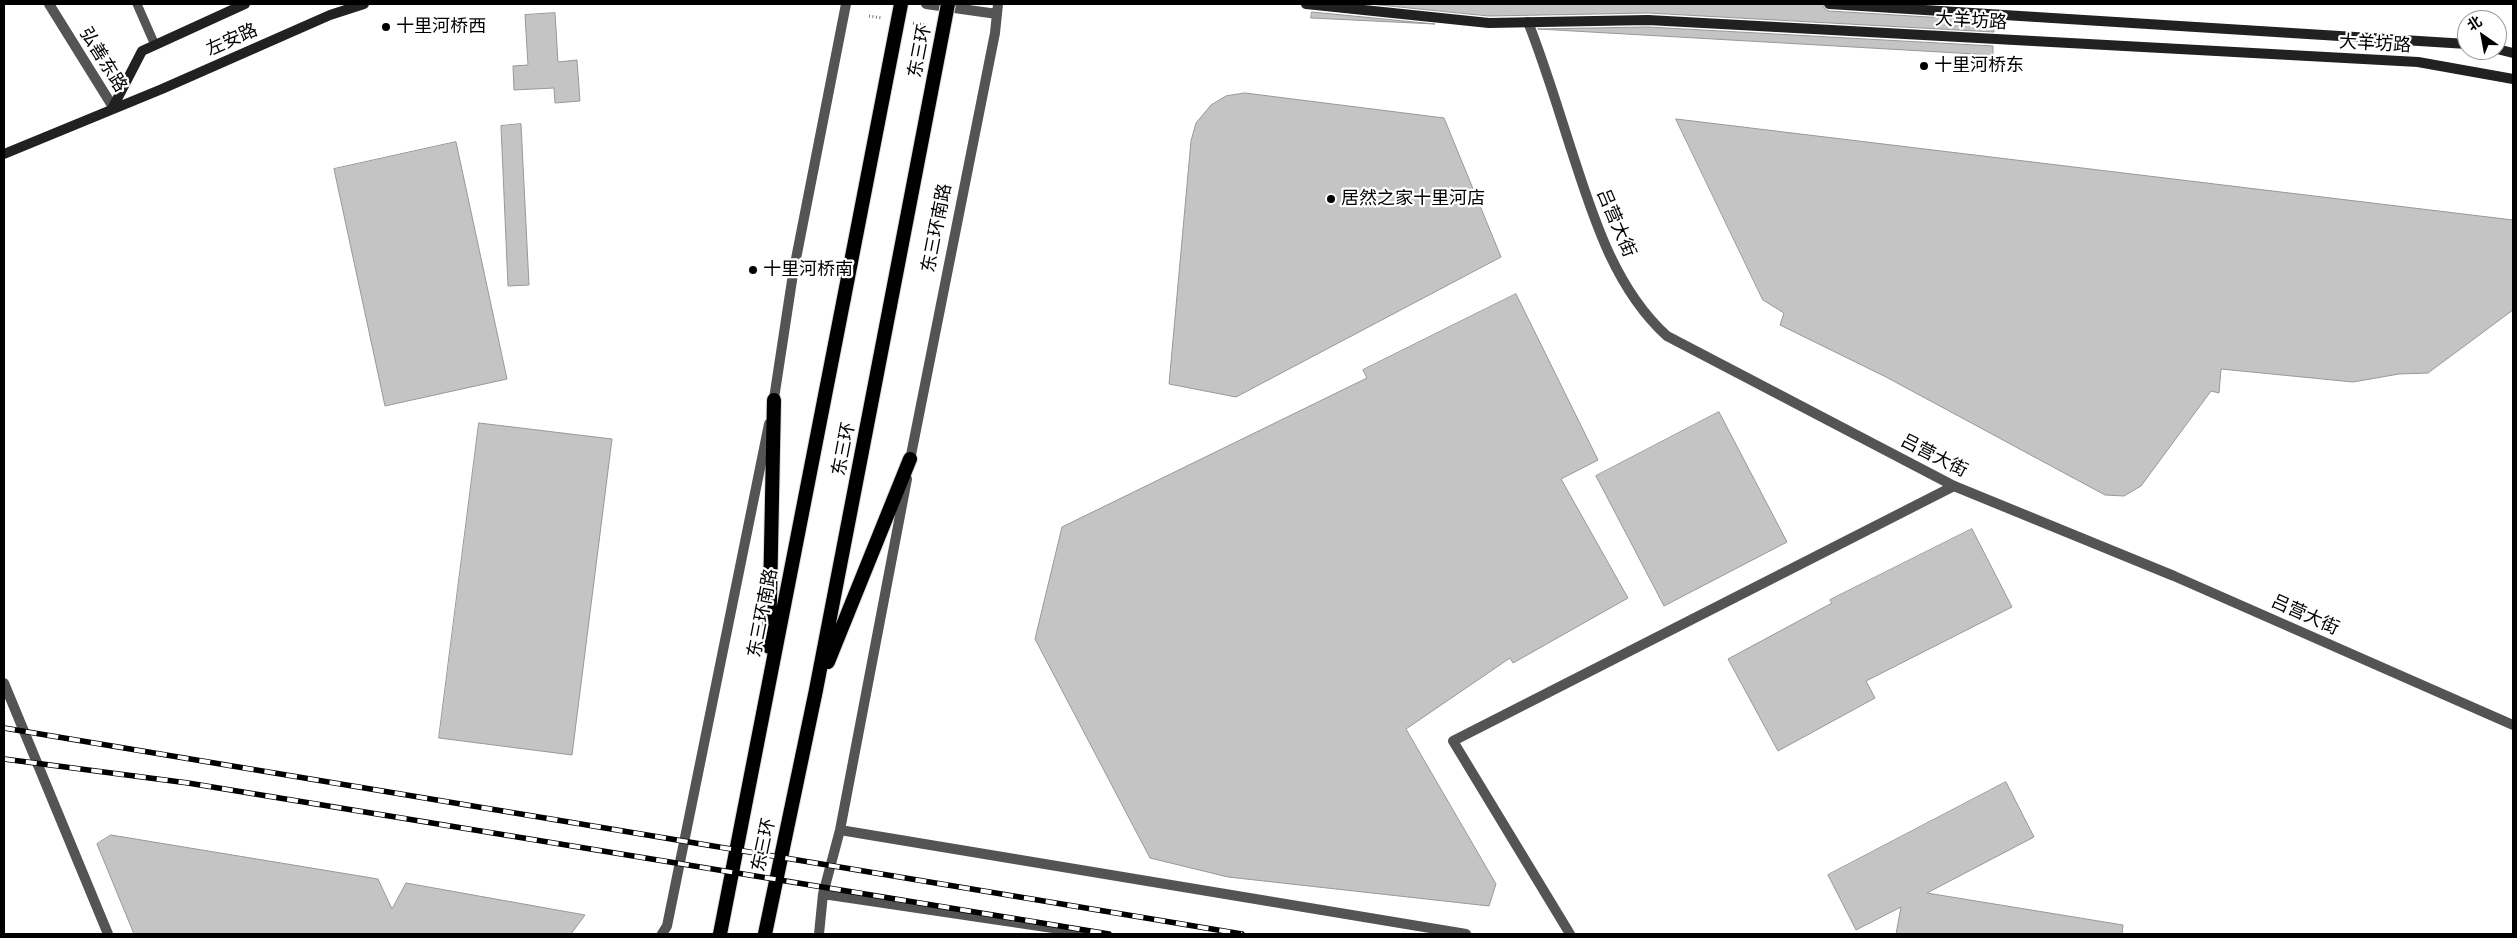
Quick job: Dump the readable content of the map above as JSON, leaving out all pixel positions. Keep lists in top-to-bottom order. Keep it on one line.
{"streets":{"highway":["东三环","东三环南路"],"main road":["大羊坊路","左安路"],"street":["弘善东路","吕营大街"]},"crossings":[["大羊坊路","吕营大街"],["左安路","弘善东路"],["东三环","东三环南路"]],"places":["十里河桥西","十里河桥东","居然之家十里河店","十里河桥南"],"north":"top left"}
